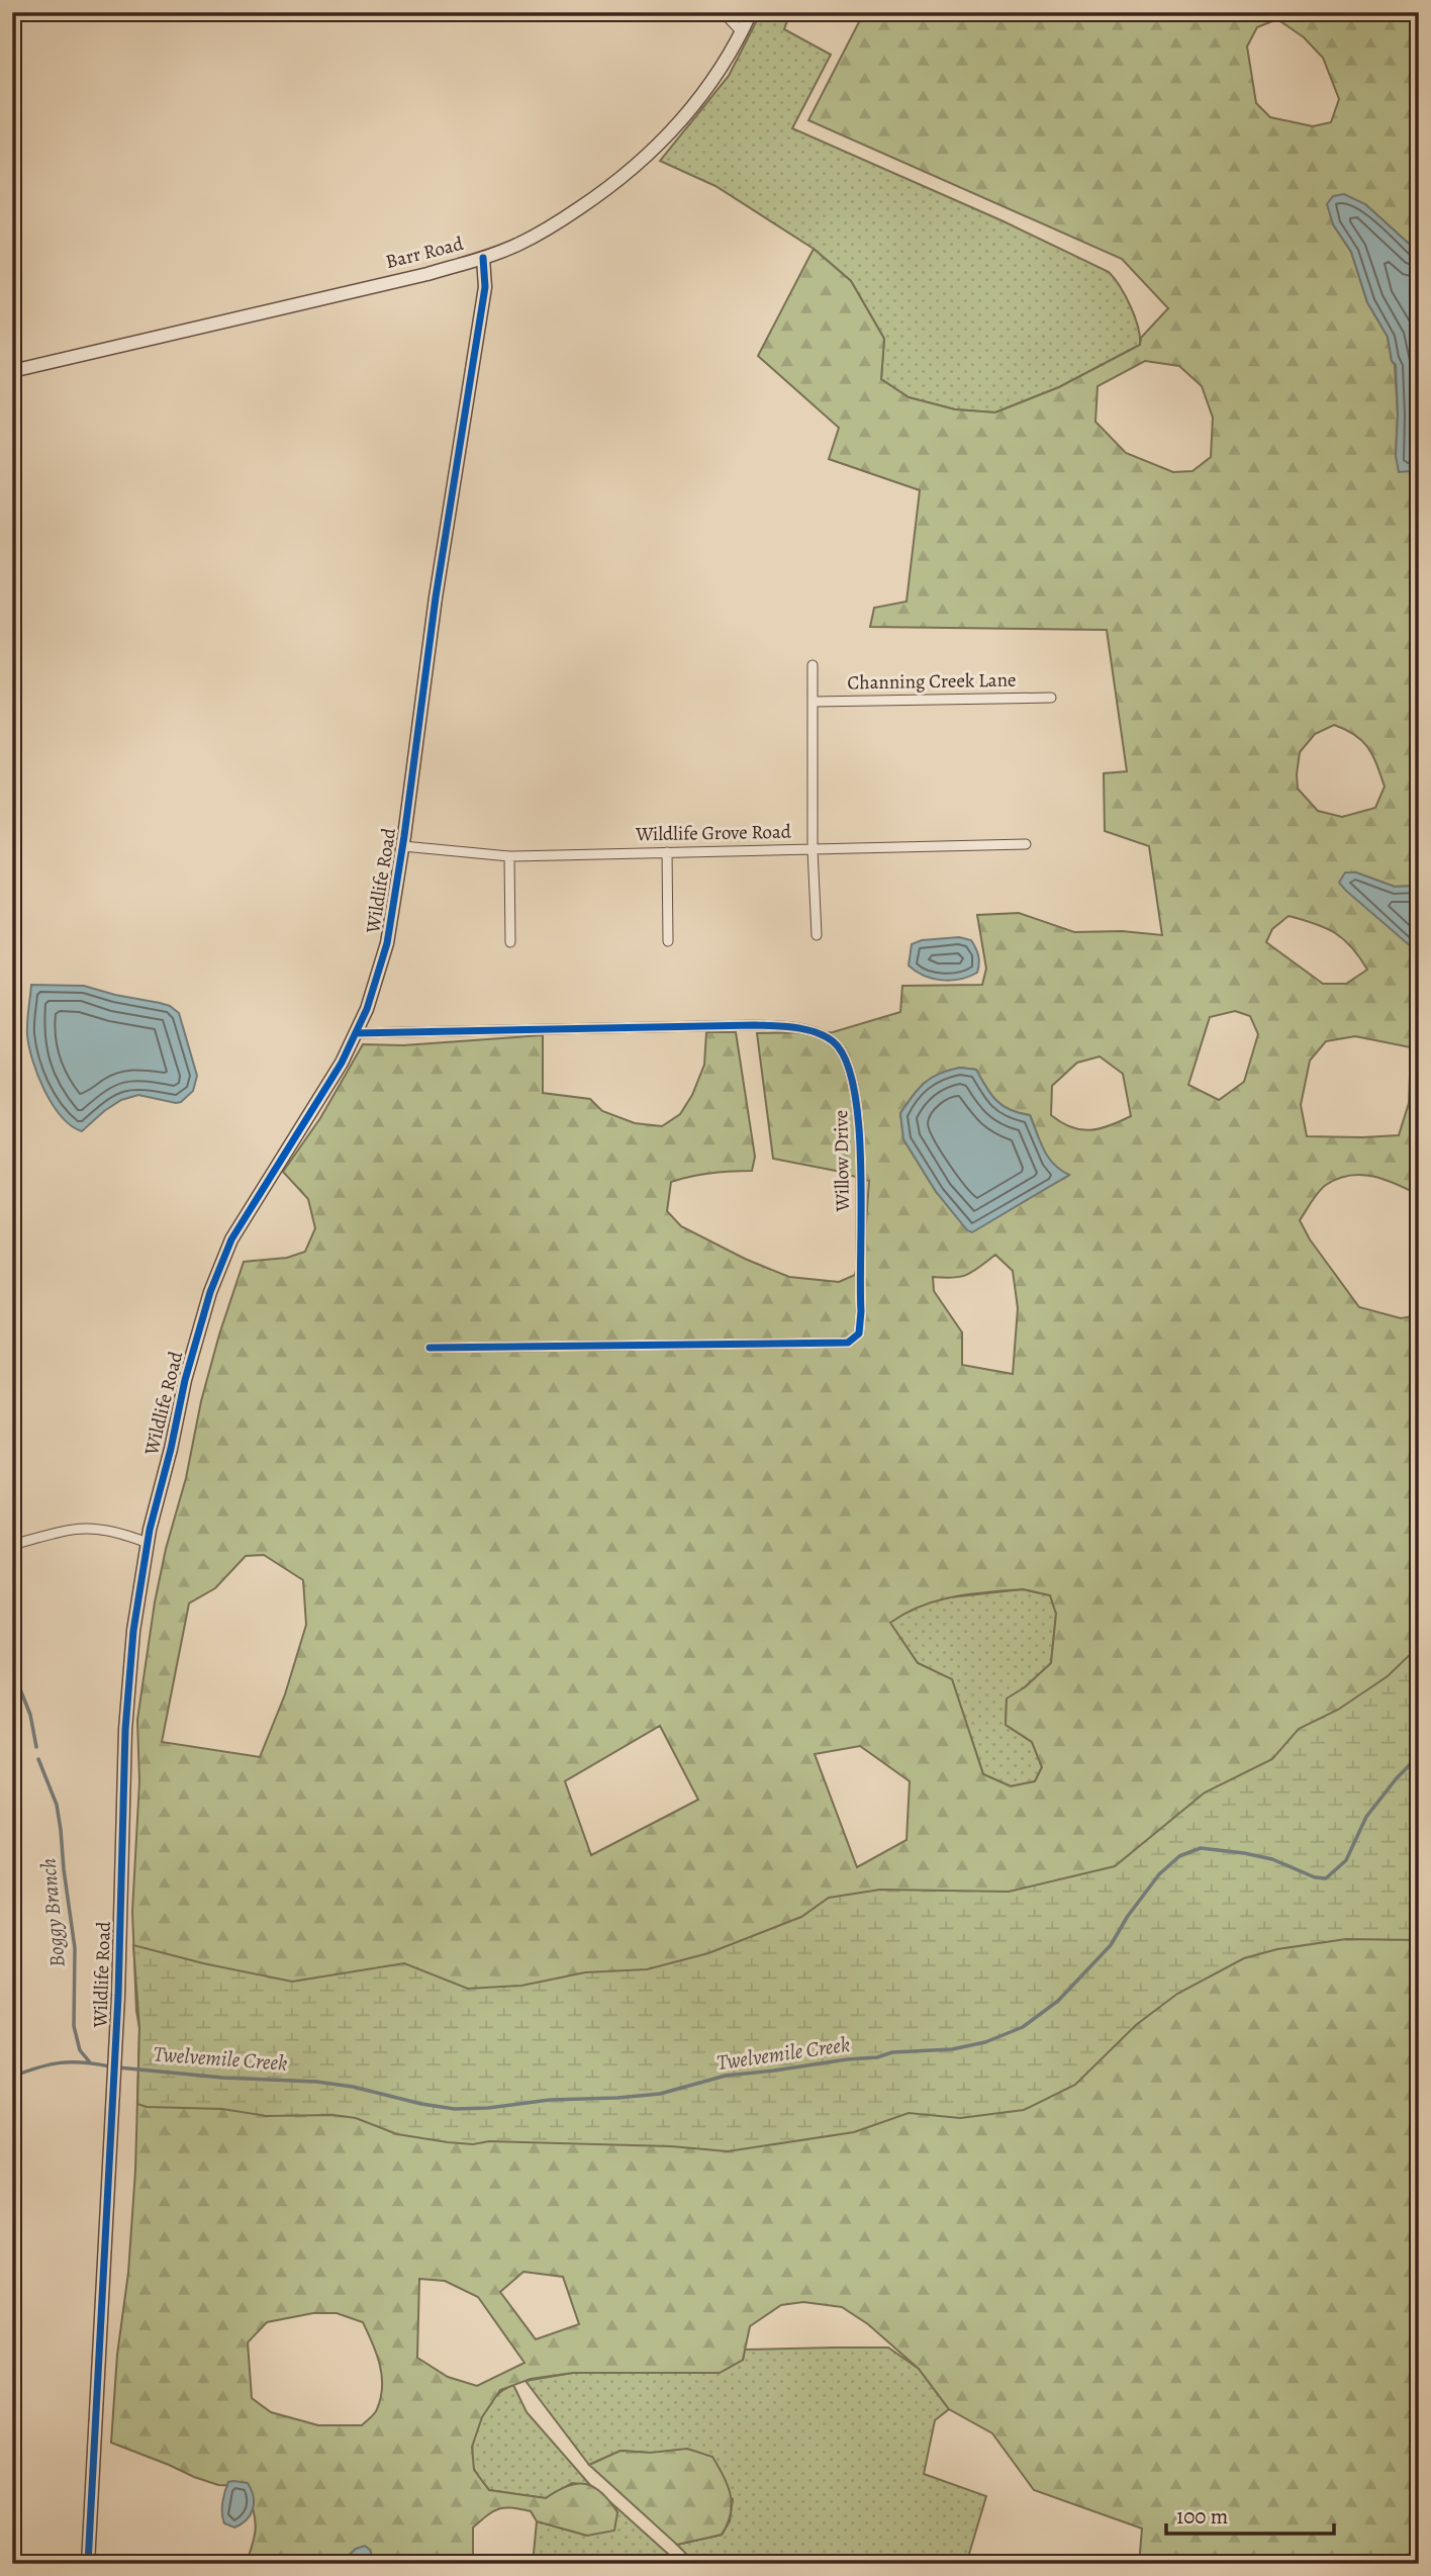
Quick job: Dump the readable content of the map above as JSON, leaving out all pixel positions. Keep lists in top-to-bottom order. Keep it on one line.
{"streets":{"street":["Barr Road","Channing Creek Lane","Wildlife Grove Road","Wildlife Road","Willow Drive"]},"crossings":[["Barr Road","Wildlife Road"],["Wildlife Grove Road","Wildlife Road"],["Wildlife Road","Willow Drive"]],"water":["Boggy Branch","Twelvemile Creek"],"scale_bar":"100 m"}
